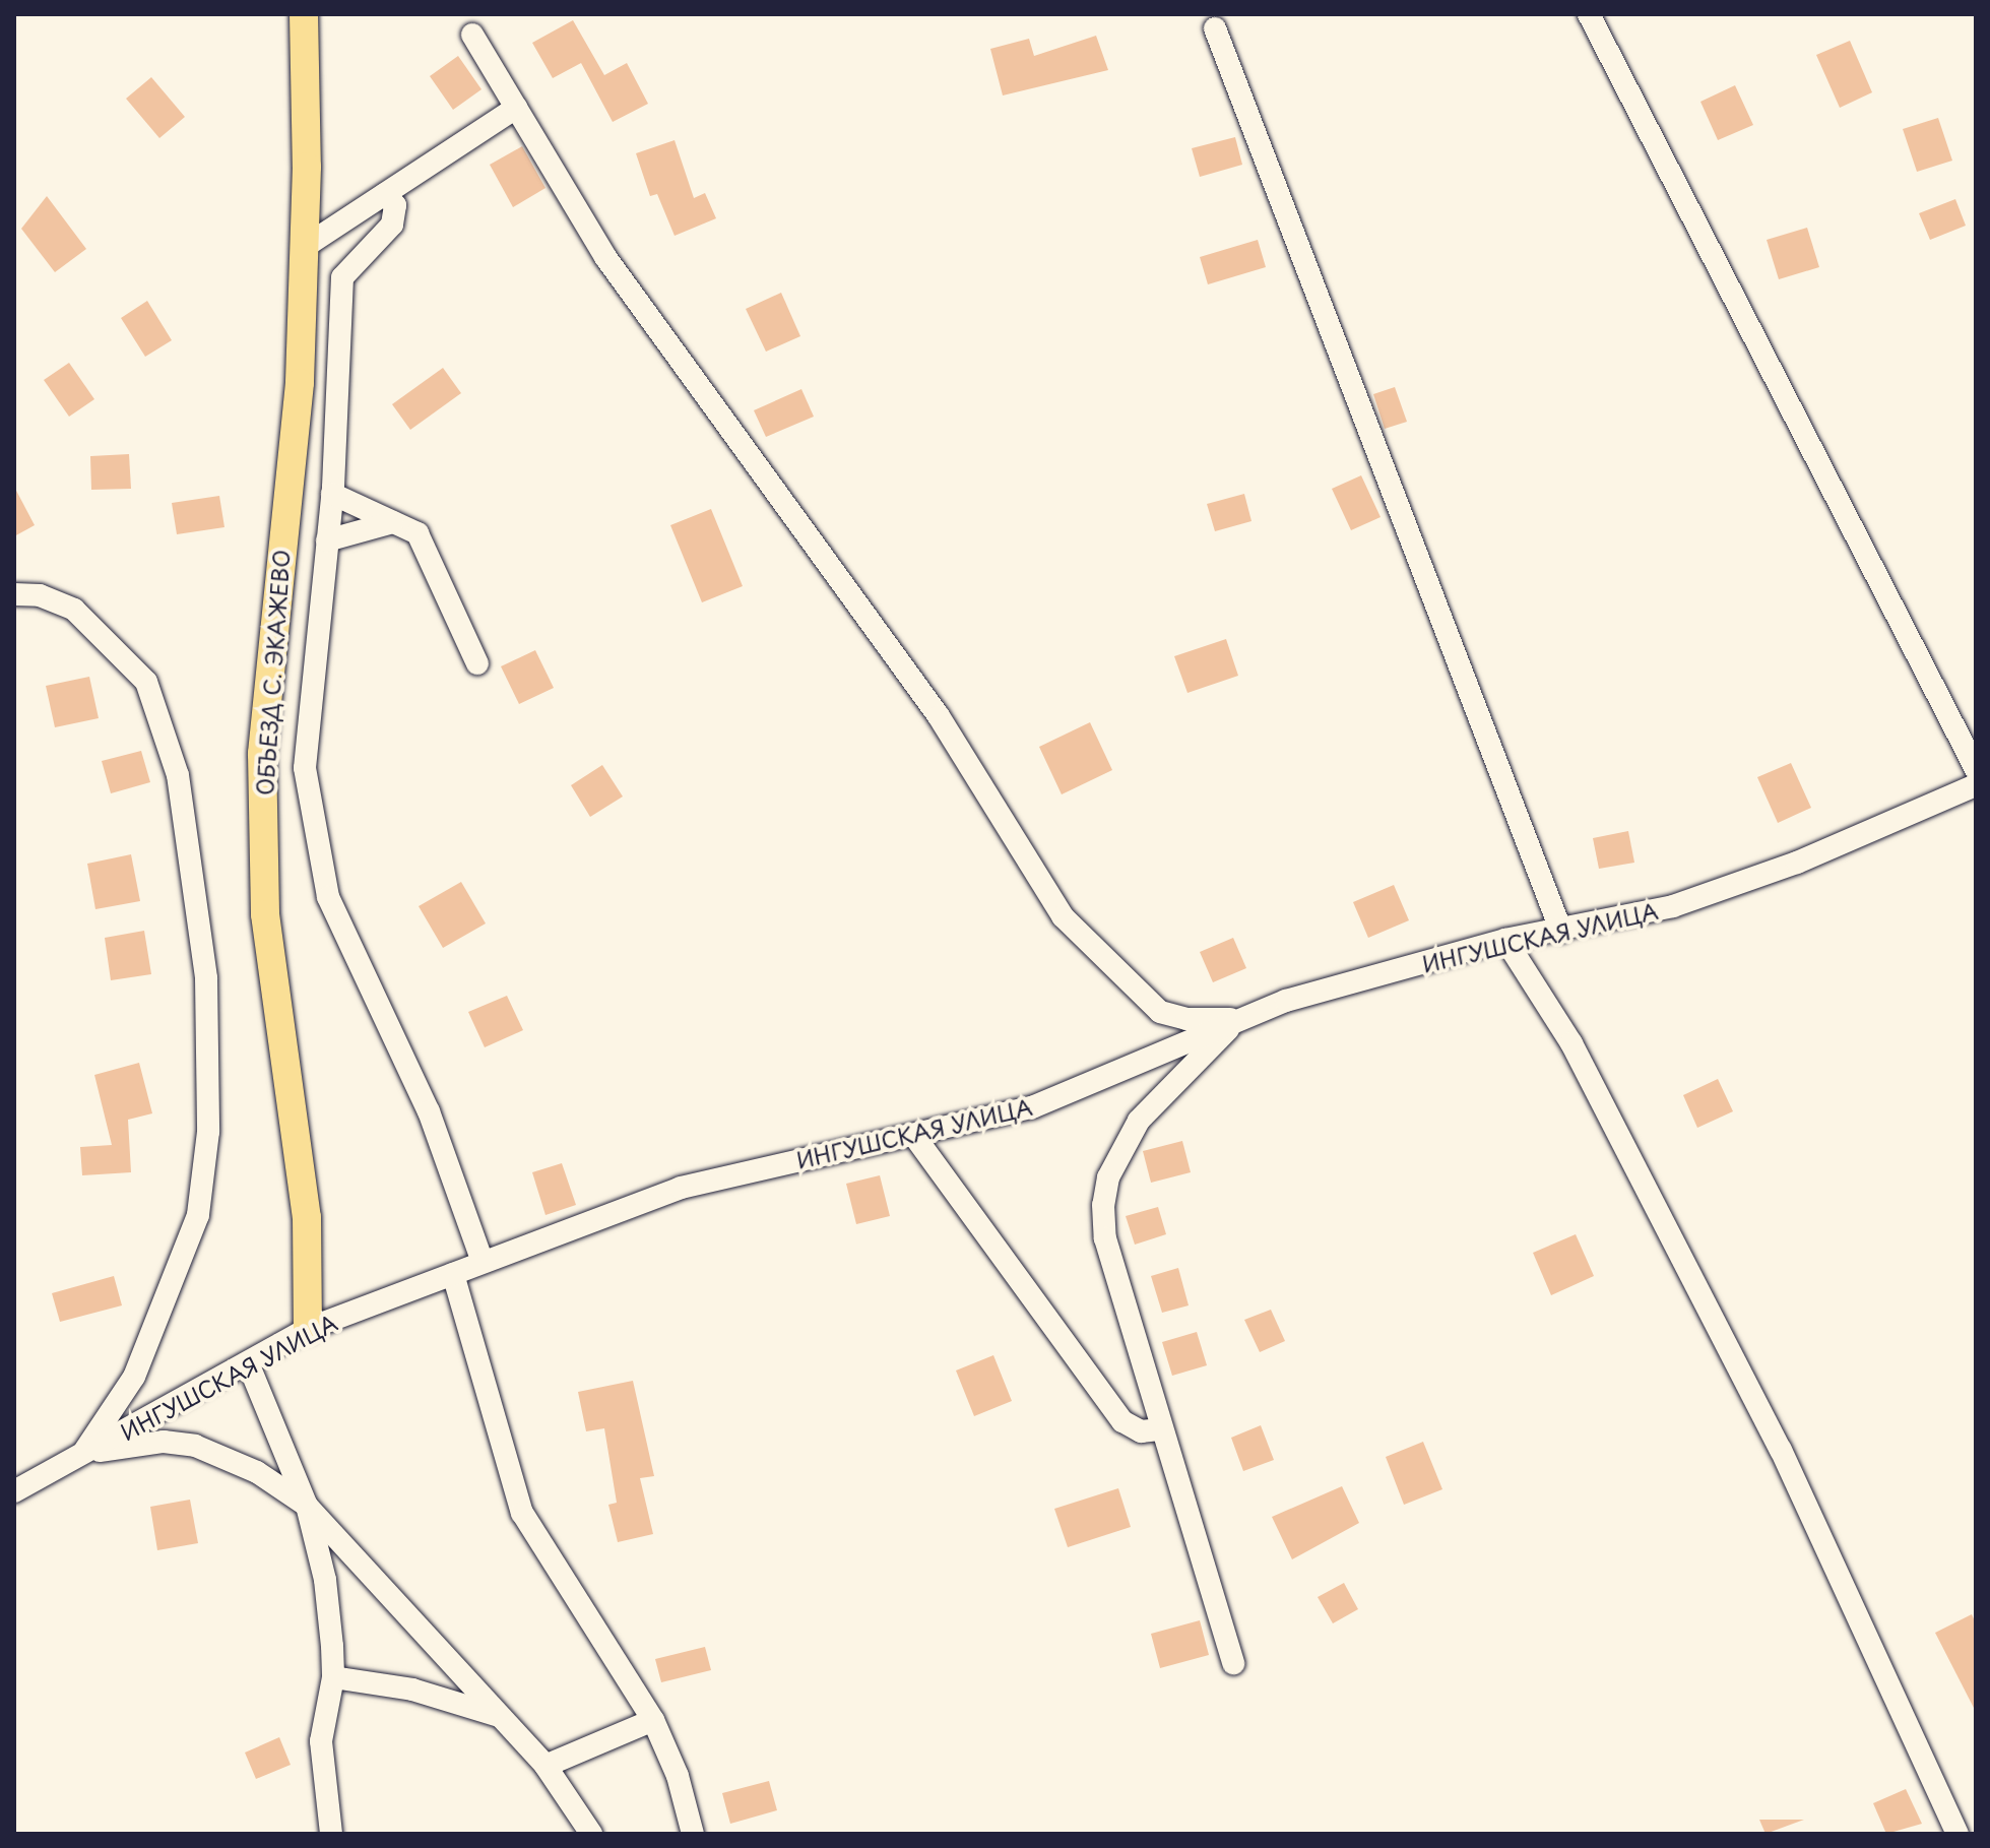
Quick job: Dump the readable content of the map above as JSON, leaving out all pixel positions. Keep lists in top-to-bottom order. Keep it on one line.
{"streets":{"main road":["ОБЪЕЗД С. ЭКАЖЕВО"],"street":["ИНГУШСКАЯ УЛИЦА"]},"crossings":[["ОБЪЕЗД С. ЭКАЖЕВО","ИНГУШСКАЯ УЛИЦА"]]}
